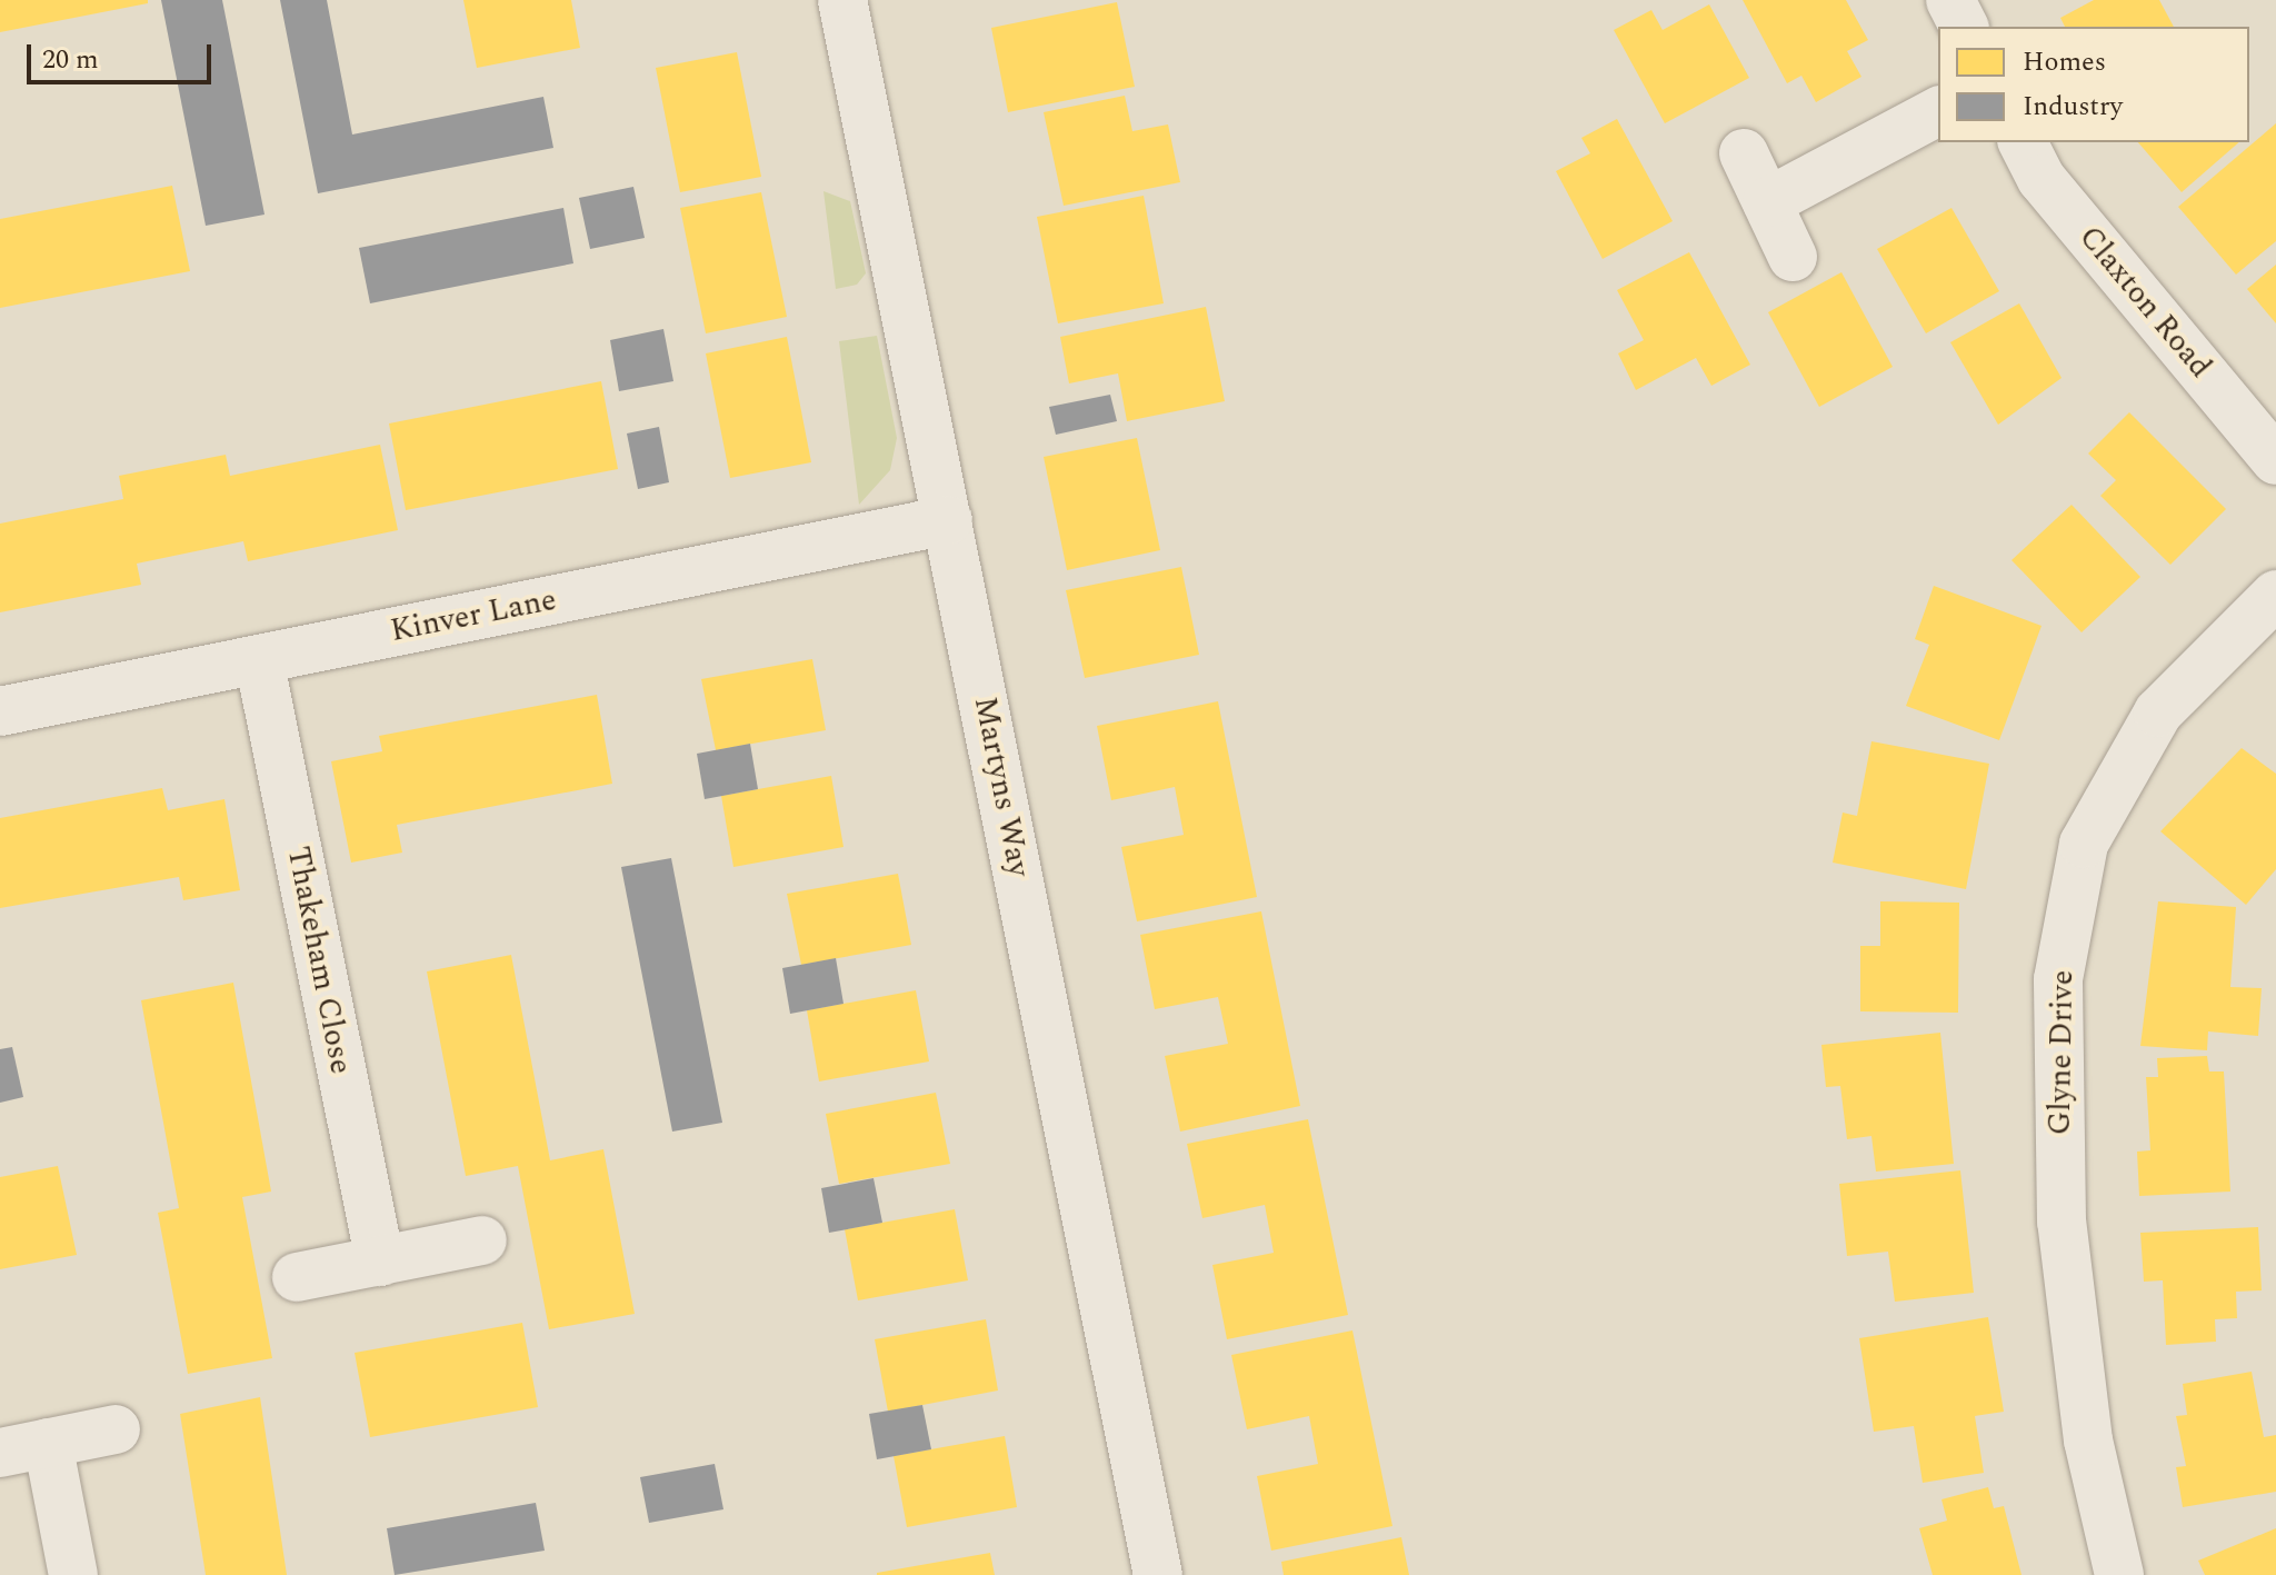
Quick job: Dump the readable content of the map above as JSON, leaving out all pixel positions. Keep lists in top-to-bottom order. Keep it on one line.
{"streets":{"street":["Claxton Road","Kinver Lane","Martyns Way","Thakeham Close","Glyne Drive"]},"crossings":[["Kinver Lane","Martyns Way"],["Kinver Lane","Thakeham Close"]],"legend":["Homes","Industry"],"scale_bar":"20 m"}
